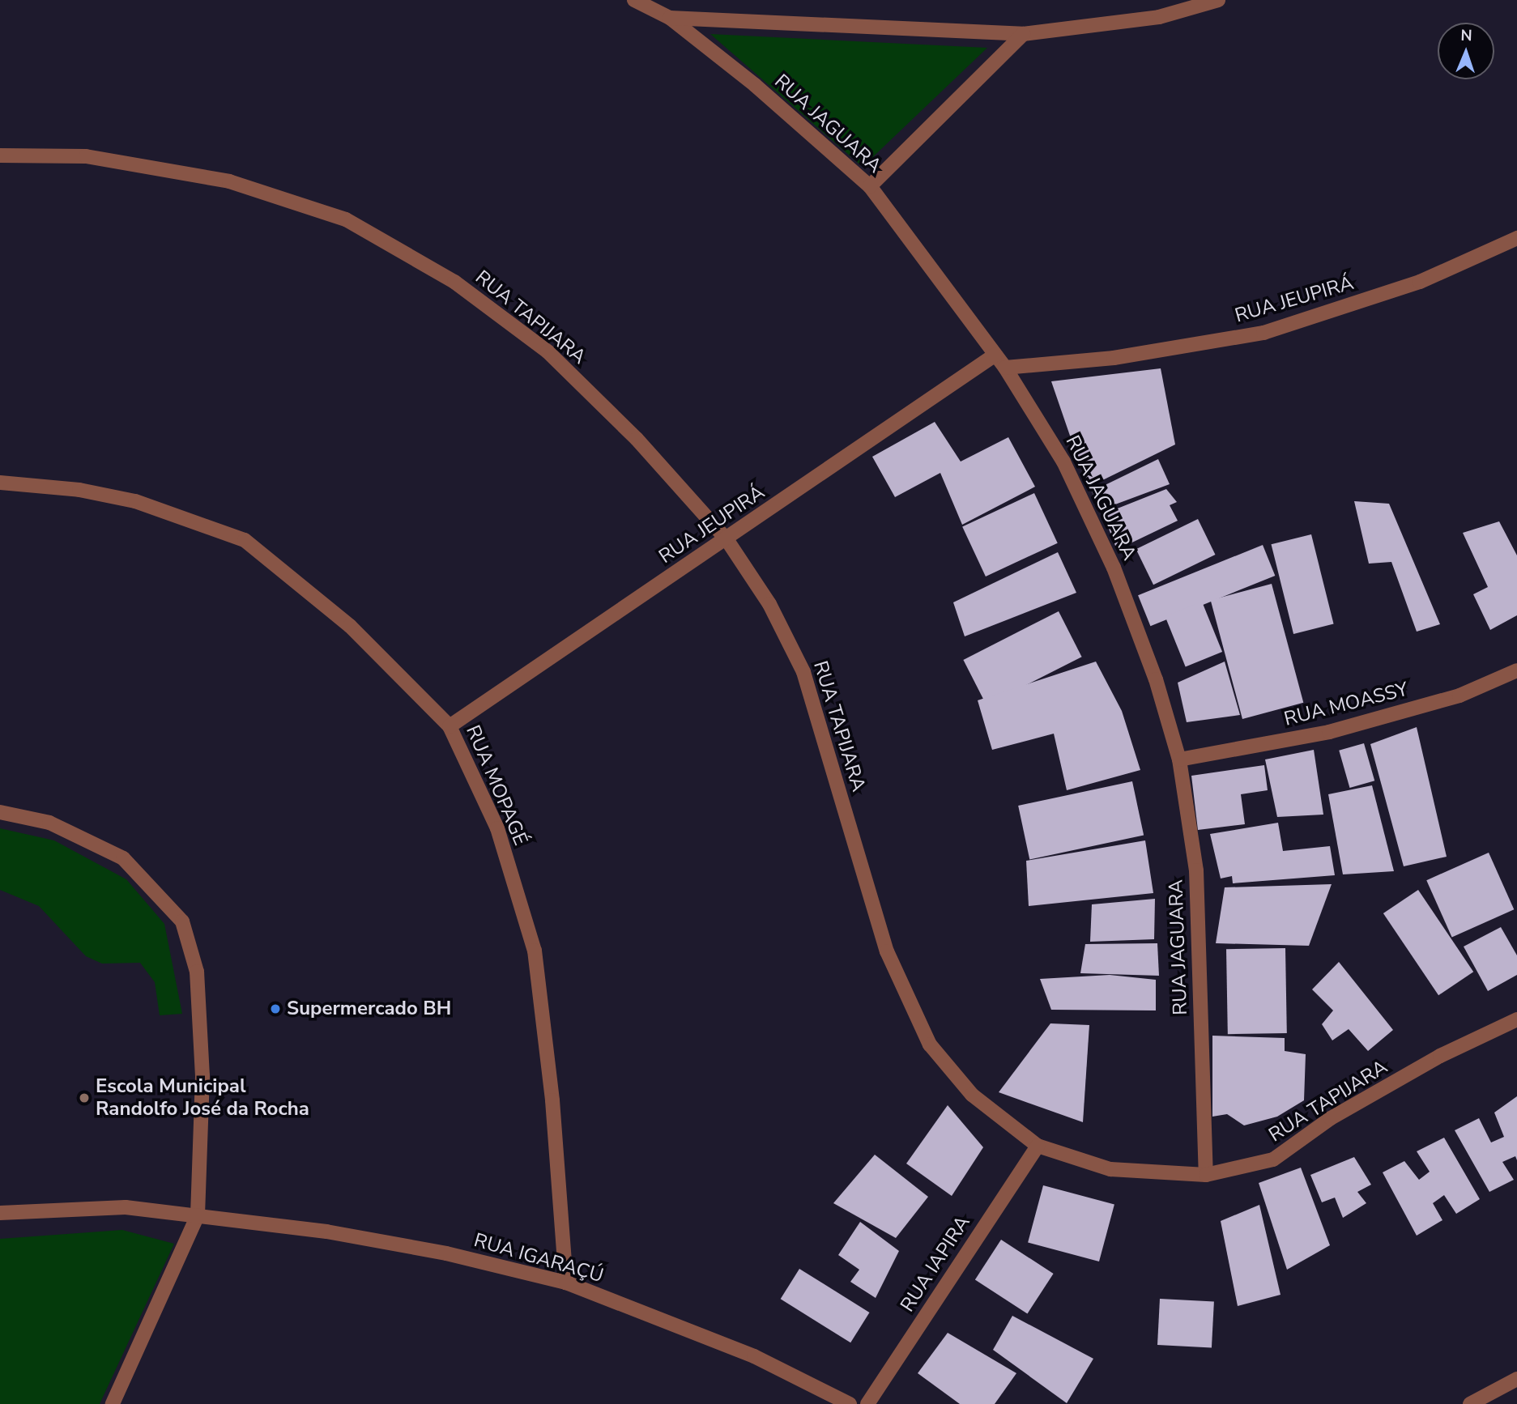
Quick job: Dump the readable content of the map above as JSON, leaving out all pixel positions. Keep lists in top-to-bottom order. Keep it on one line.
{"streets":{"street":["RUA JAGUARA","RUA JEUPIRÁ","RUA TAPIJARA","RUA MOASSY","RUA MOPAGÉ","RUA IGARAÇÚ","RUA IAPIRA"]},"crossings":[["RUA JAGUARA","RUA JEUPIRÁ"],["RUA JAGUARA","RUA TAPIJARA"],["RUA JAGUARA","RUA MOASSY"],["RUA JEUPIRÁ","RUA TAPIJARA"],["RUA JEUPIRÁ","RUA MOPAGÉ"],["RUA TAPIJARA","RUA IAPIRA"],["RUA MOPAGÉ","RUA IGARAÇÚ"]],"places":["Supermercado BH","Escola Municipal Randolfo José da Rocha"],"north":"top"}
